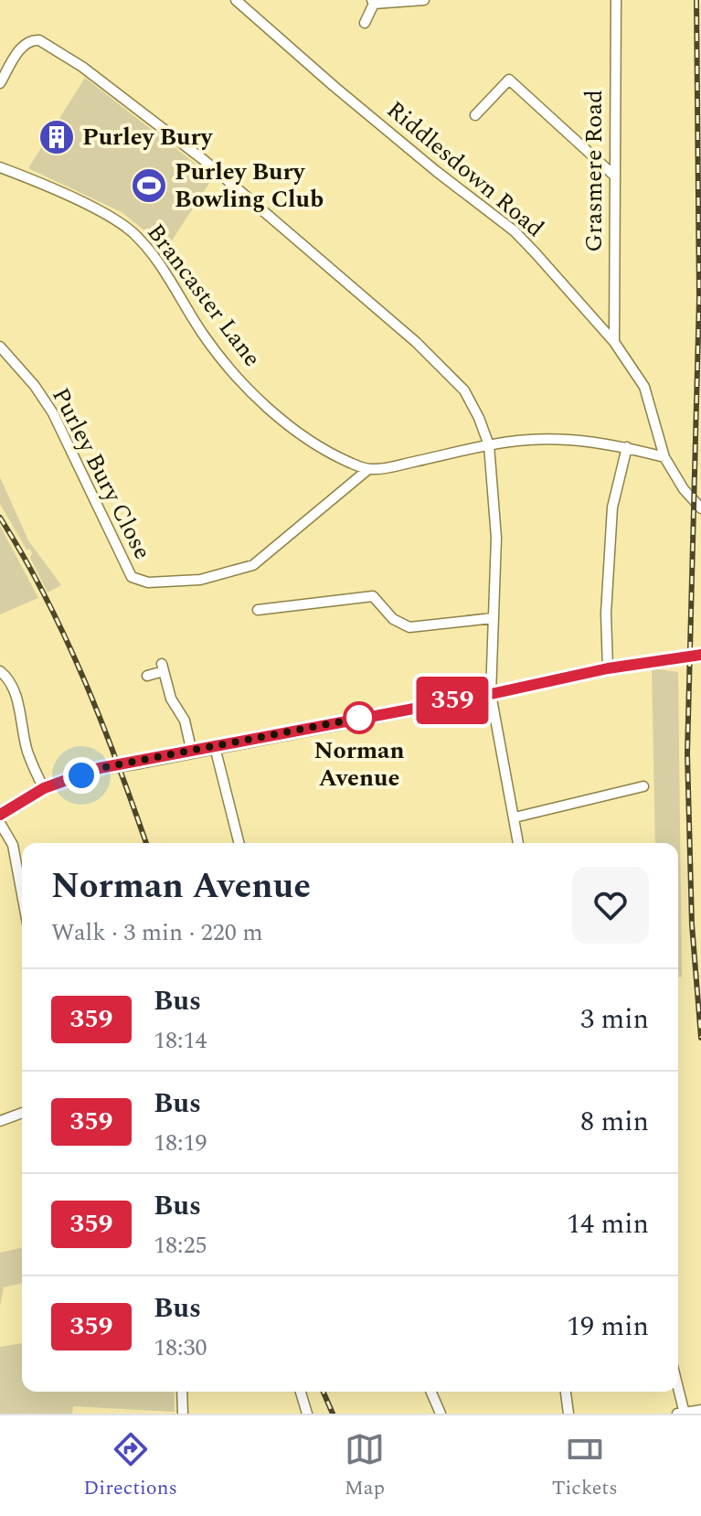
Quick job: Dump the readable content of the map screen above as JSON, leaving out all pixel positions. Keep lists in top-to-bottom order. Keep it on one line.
{"streets":{"street":["Riddlesdown Road","Grasmere Road","Brancaster Lane","Purley Bury Close"]},"crossings":[["Riddlesdown Road","Grasmere Road"],["Brancaster Lane","Purley Bury Close"]],"places":{"building":["Purley Bury"],"sports":["Purley Bury Bowling Club"],"other":["Norman Avenue"]},"lines":["bus line 359"],"page":{"on_map":"359","heading":["Norman Avenue","Walk · 3 min · 220 m"],"list":[{"mark":"359","name":"Bus","note":"18:14","value":"3 min"},{"mark":"359","name":"Bus","note":"18:19","value":"8 min"},{"mark":"359","name":"Bus","note":"18:25","value":"14 min"},{"mark":"359","name":"Bus","note":"18:30","value":"19 min"}],"tabs":["Directions","Map","Tickets"]}}
